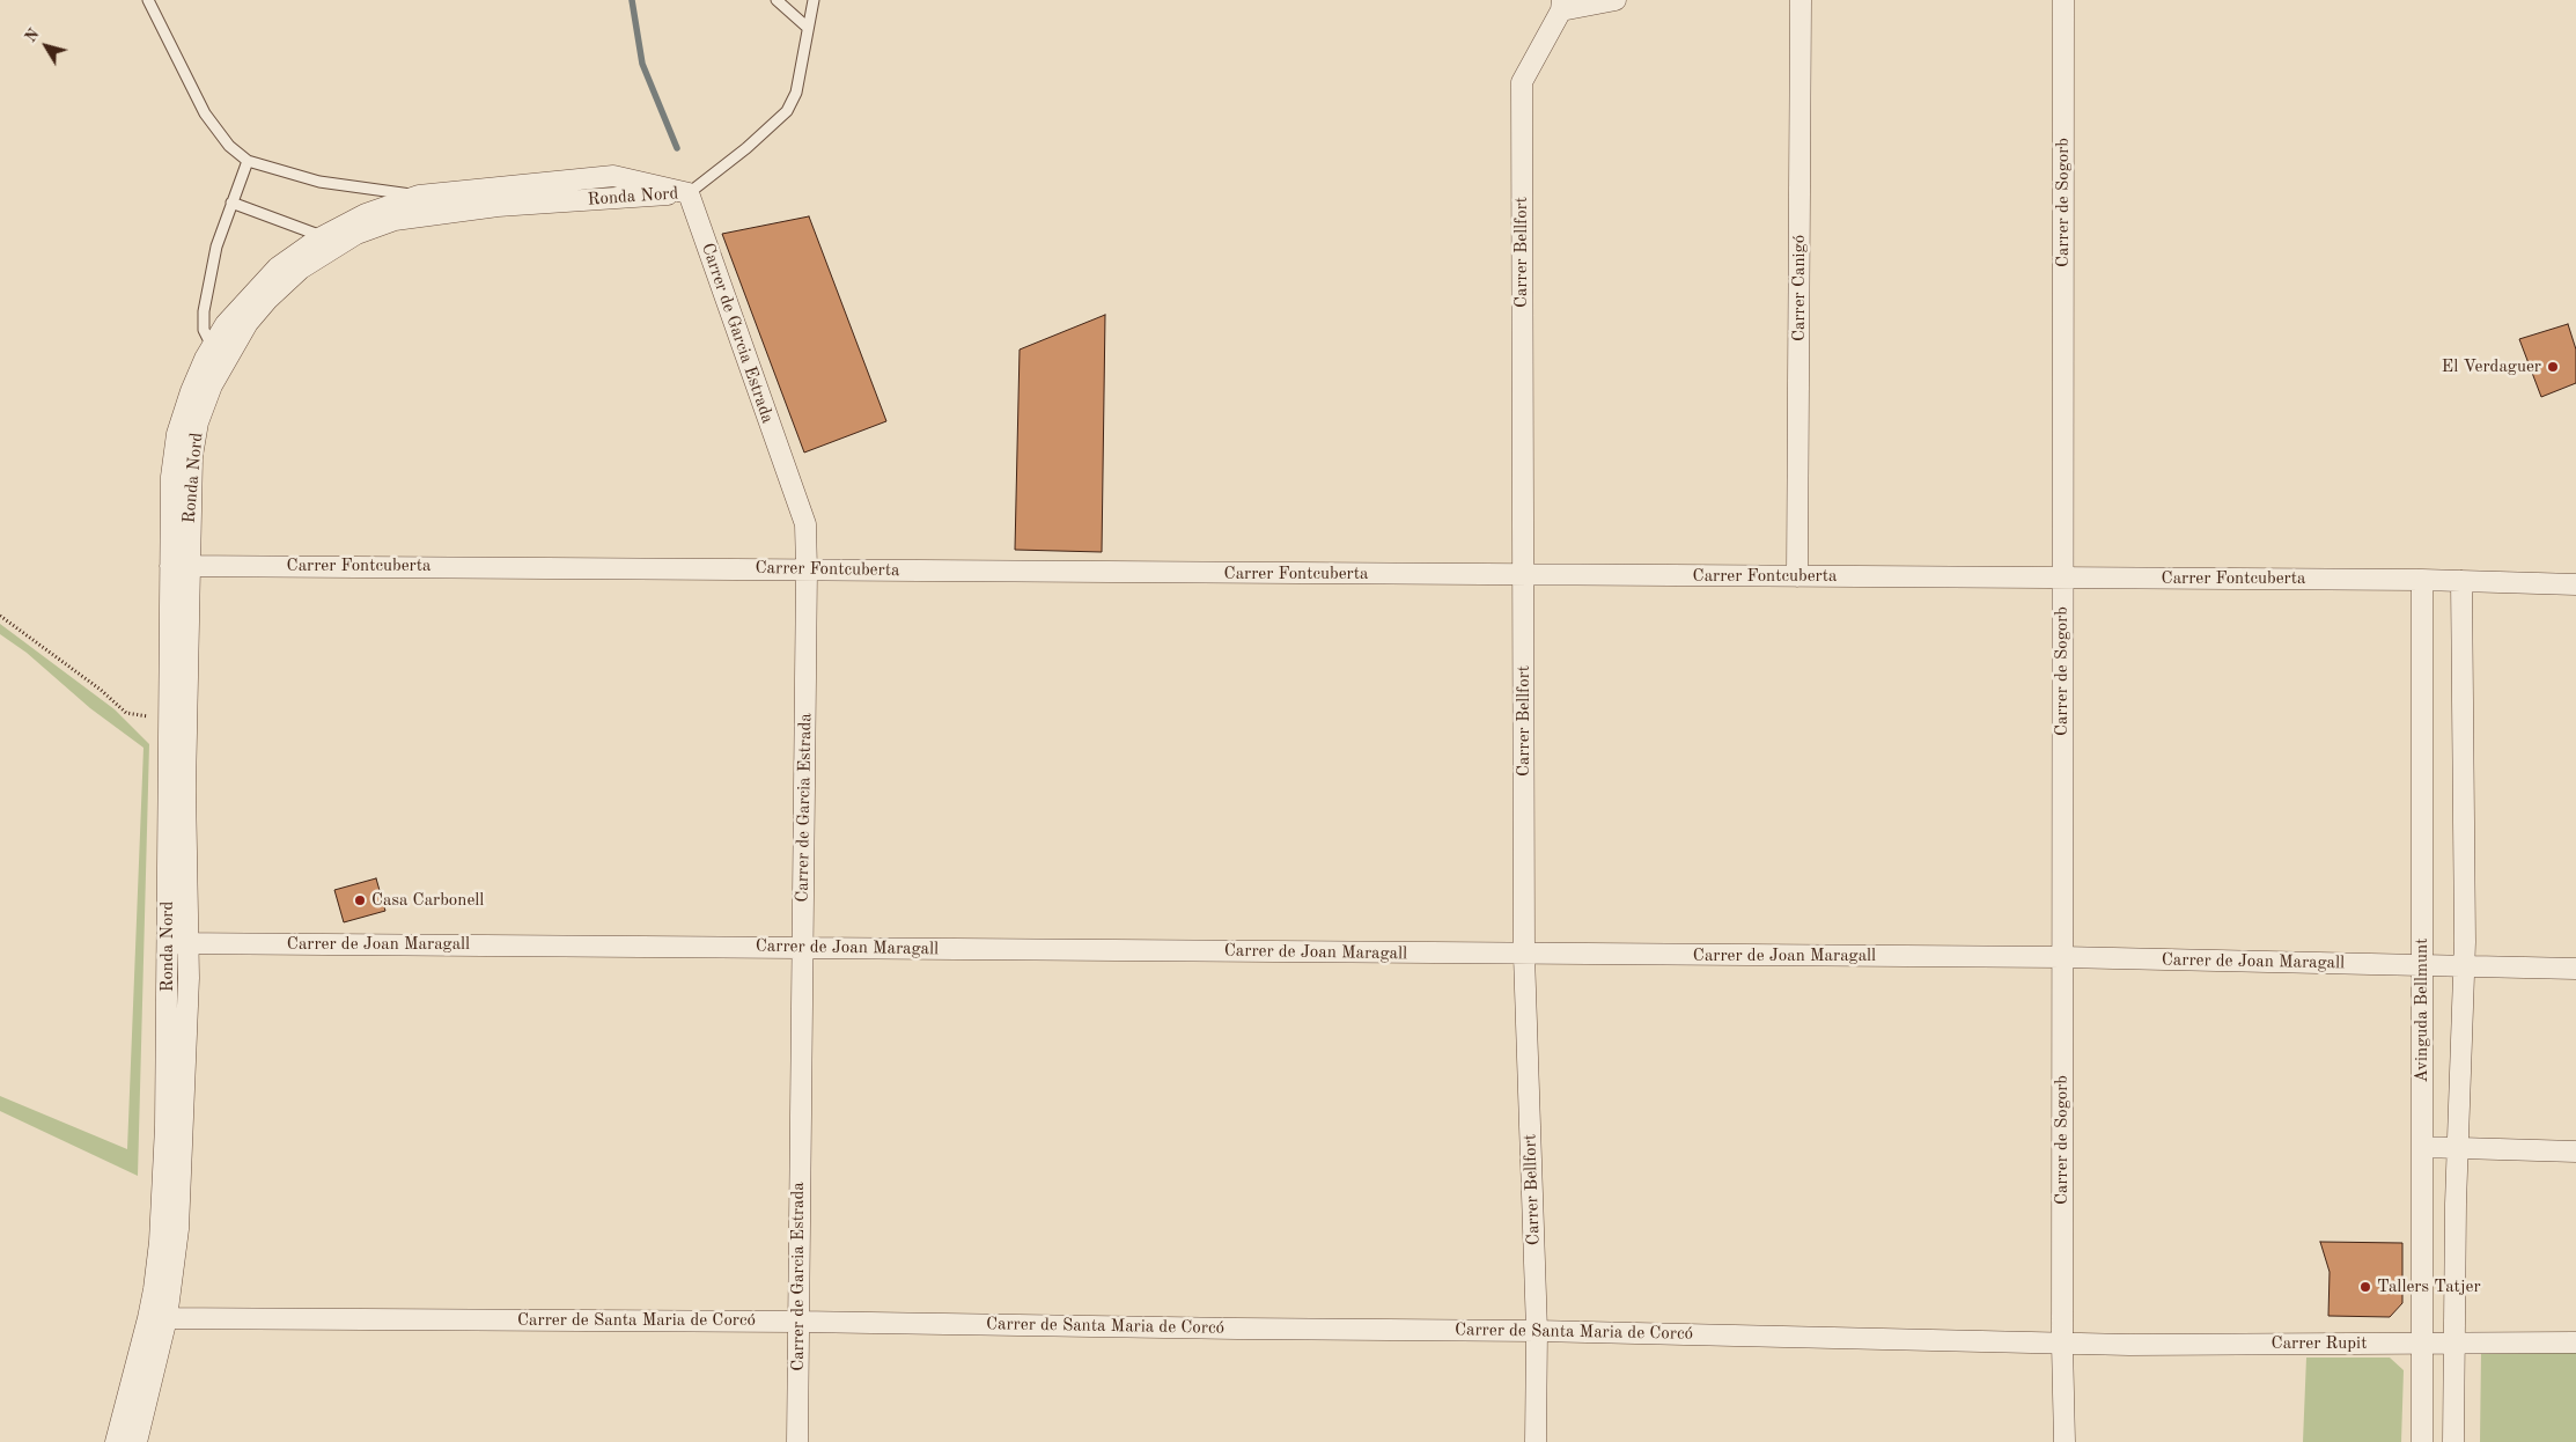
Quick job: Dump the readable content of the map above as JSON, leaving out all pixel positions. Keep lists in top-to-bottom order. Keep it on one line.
{"streets":{"street":["Ronda Nord","Carrer de Sogorb","Carrer Bellfort","Carrer Canigó","Carrer de Garcia Estrada","Carrer Fontcuberta","Carrer de Joan Maragall","Avinguda Bellmunt","Carrer de Santa Maria de Corcó","Carrer Rupit"]},"crossings":[["Ronda Nord","Carrer de Garcia Estrada"],["Ronda Nord","Carrer Fontcuberta"],["Ronda Nord","Carrer de Joan Maragall"],["Ronda Nord","Carrer de Santa Maria de Corcó"],["Carrer de Sogorb","Carrer Fontcuberta"],["Carrer de Sogorb","Carrer de Joan Maragall"],["Carrer de Sogorb","Carrer de Santa Maria de Corcó"],["Carrer de Sogorb","Carrer Rupit"],["Carrer Bellfort","Carrer Fontcuberta"],["Carrer Bellfort","Carrer de Joan Maragall"],["Carrer Bellfort","Carrer de Santa Maria de Corcó"],["Carrer Canigó","Carrer Fontcuberta"],["Carrer de Garcia Estrada","Carrer Fontcuberta"],["Carrer de Garcia Estrada","Carrer de Joan Maragall"],["Carrer de Garcia Estrada","Carrer de Santa Maria de Corcó"],["Carrer Fontcuberta","Avinguda Bellmunt"],["Carrer de Joan Maragall","Avinguda Bellmunt"],["Avinguda Bellmunt","Carrer Rupit"],["Carrer de Santa Maria de Corcó","Carrer Rupit"]],"places":["El Verdaguer","Casa Carbonell","Tallers Tatjer"],"north":"top left"}
